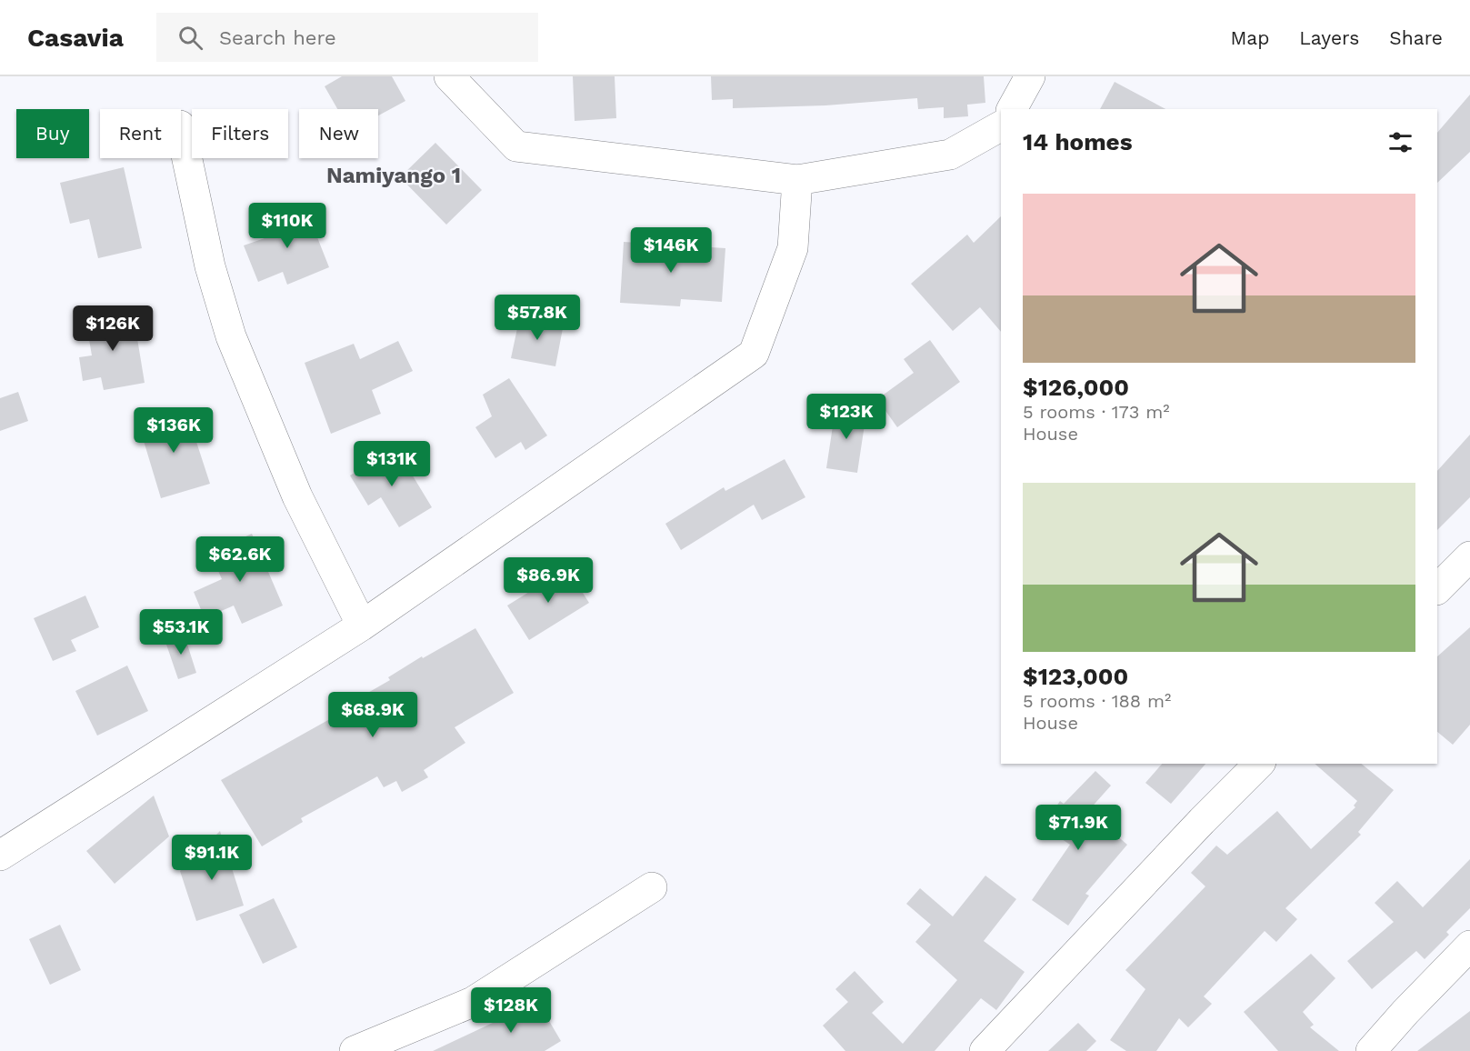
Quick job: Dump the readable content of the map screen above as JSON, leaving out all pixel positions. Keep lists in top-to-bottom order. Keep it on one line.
{"districts":["Namiyango 1"],"page":{"header":"Casavia","search":"Search here","nav":["Map","Layers","Share"],"chip":["Buy","Rent","Filters","New"],"heading":"14 homes","list":[{"name":"$126,000","note":"5 rooms · 173 m² · House"},{"name":"$123,000","note":"5 rooms · 188 m² · House"}],"price":["$110K","$146K","$57.8K","$126K","$123K","$136K","$131K","$62.6K","$86.9K","$53.1K","$68.9K","$71.9K","$91.1K","$128K"]}}
